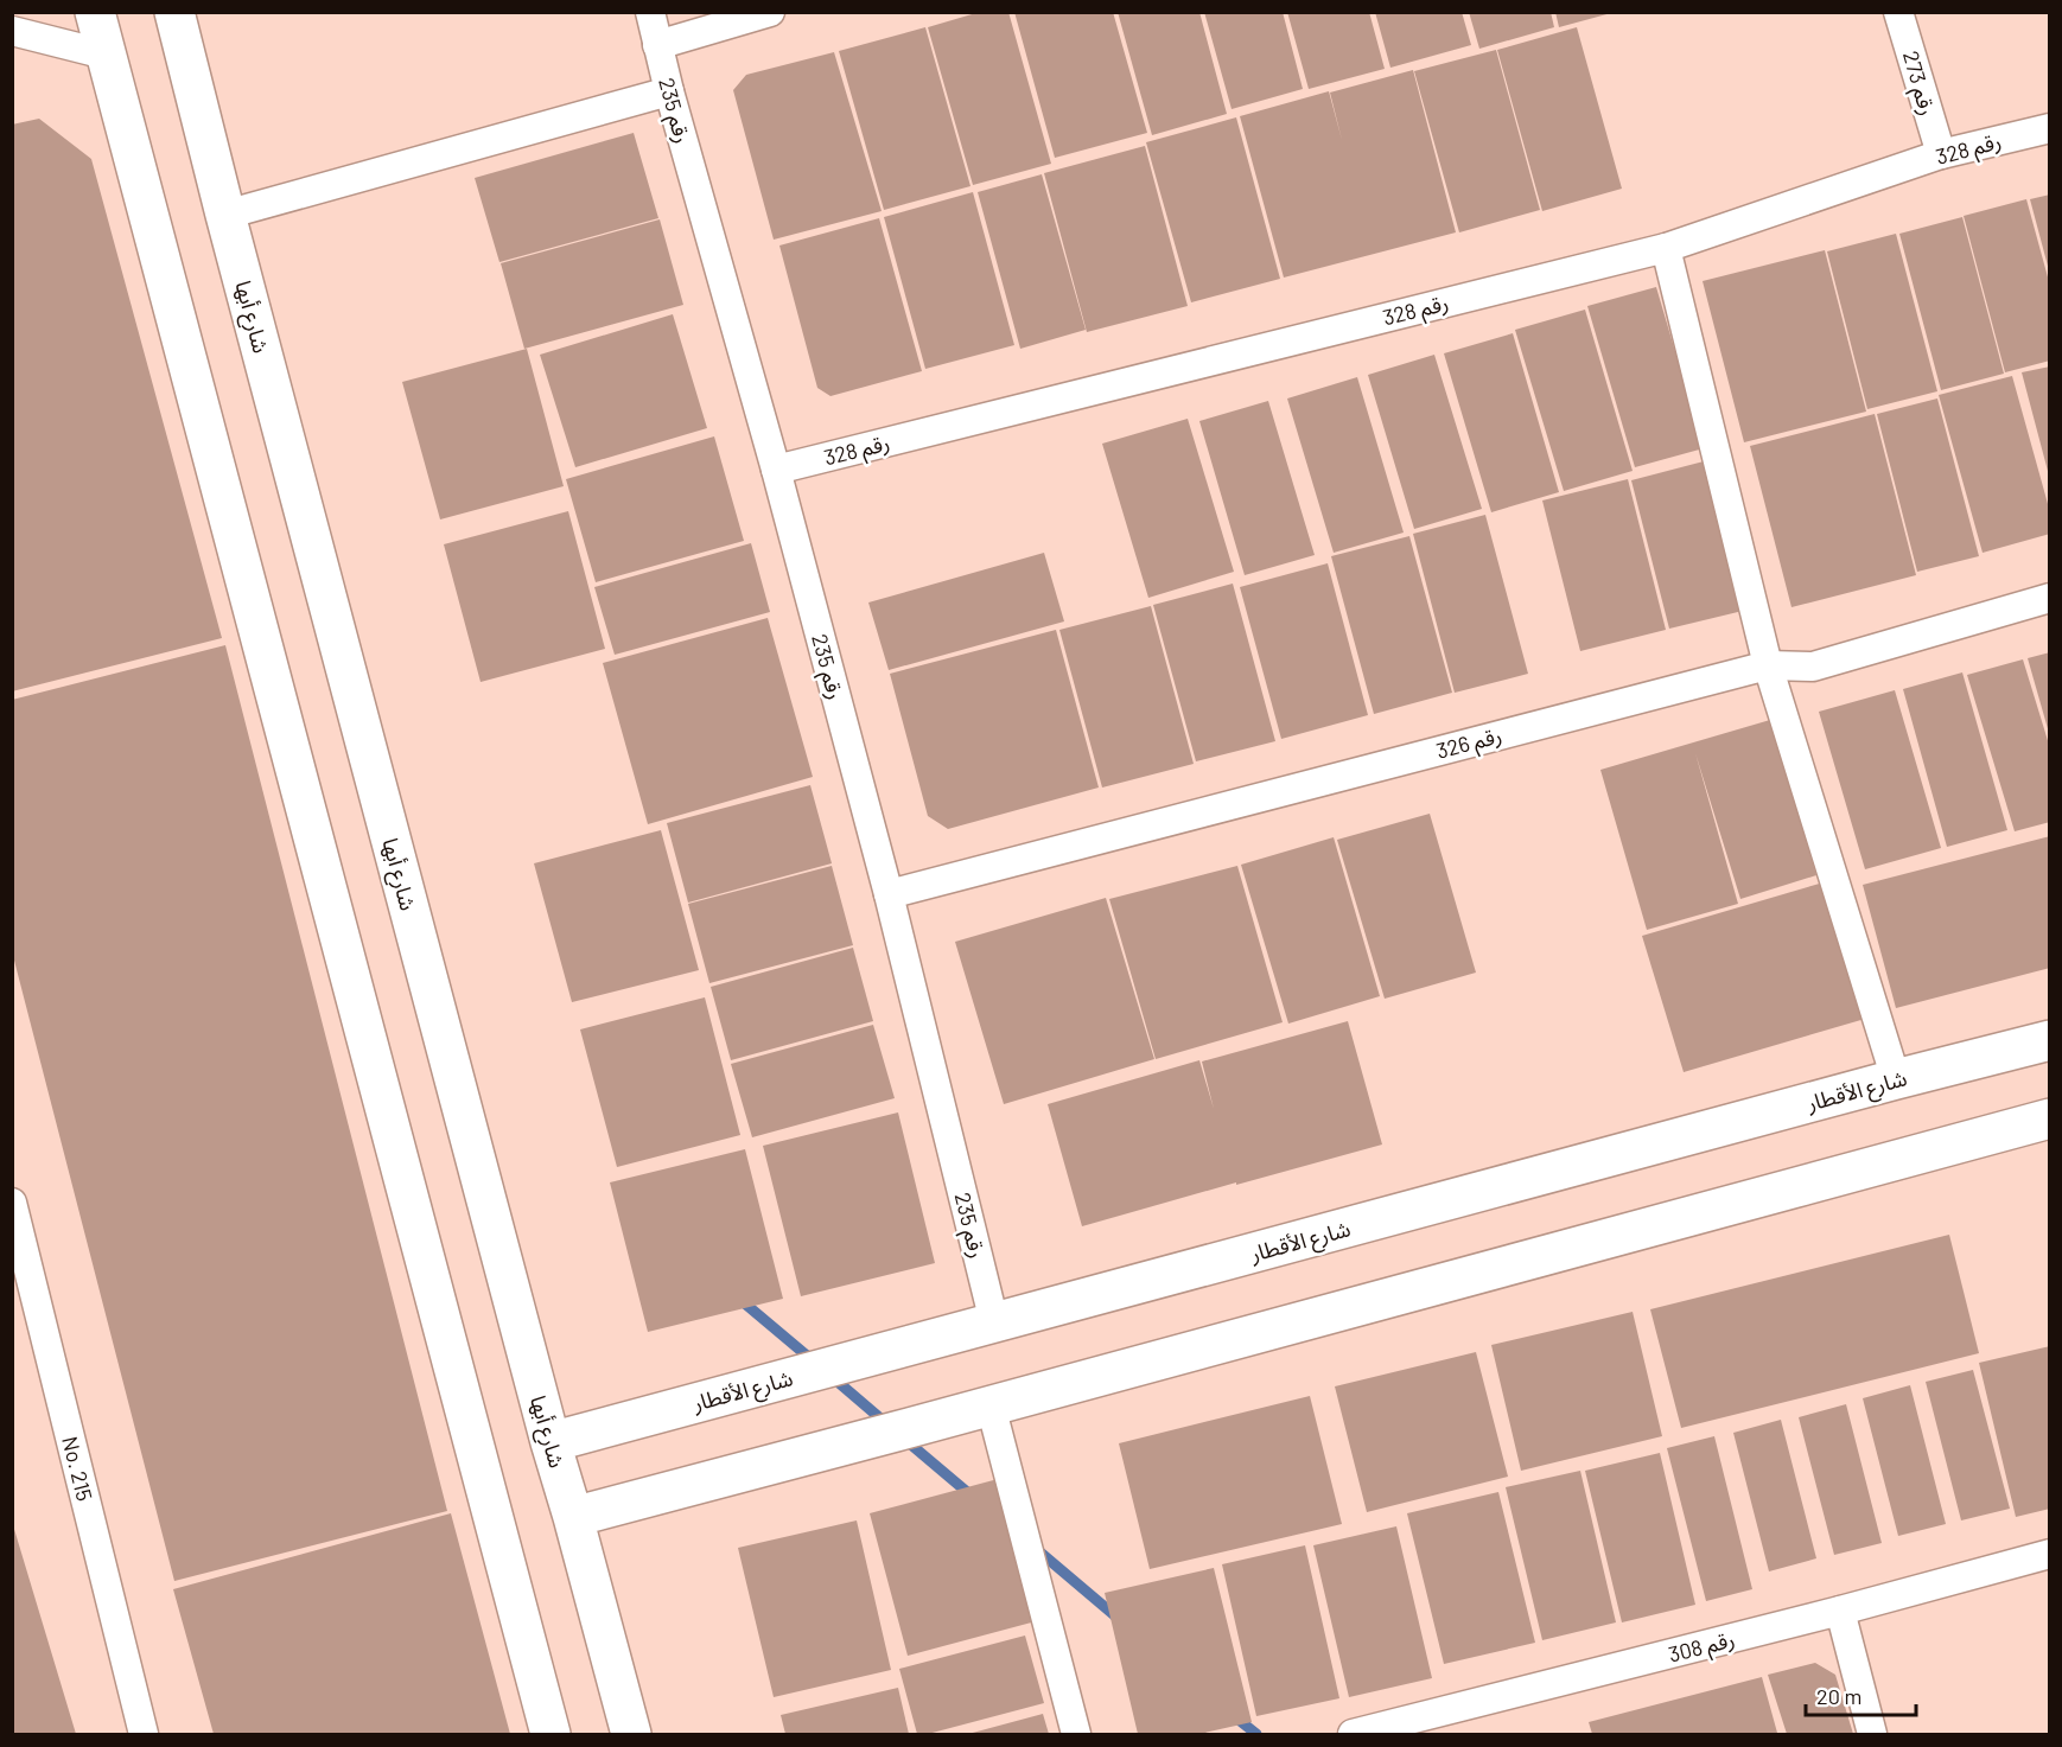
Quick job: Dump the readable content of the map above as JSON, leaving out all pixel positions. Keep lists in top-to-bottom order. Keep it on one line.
{"streets":{"street":["رقم 273","رقم 235","رقم 328","شارع أبها","رقم 326","شارع الأقطار","No. 215","رقم 308"]},"crossings":[["رقم 273","رقم 328"],["رقم 235","رقم 328"],["رقم 235","رقم 326"],["رقم 235","شارع الأقطار"],["شارع أبها","شارع الأقطار"]],"scale_bar":"20 m"}
